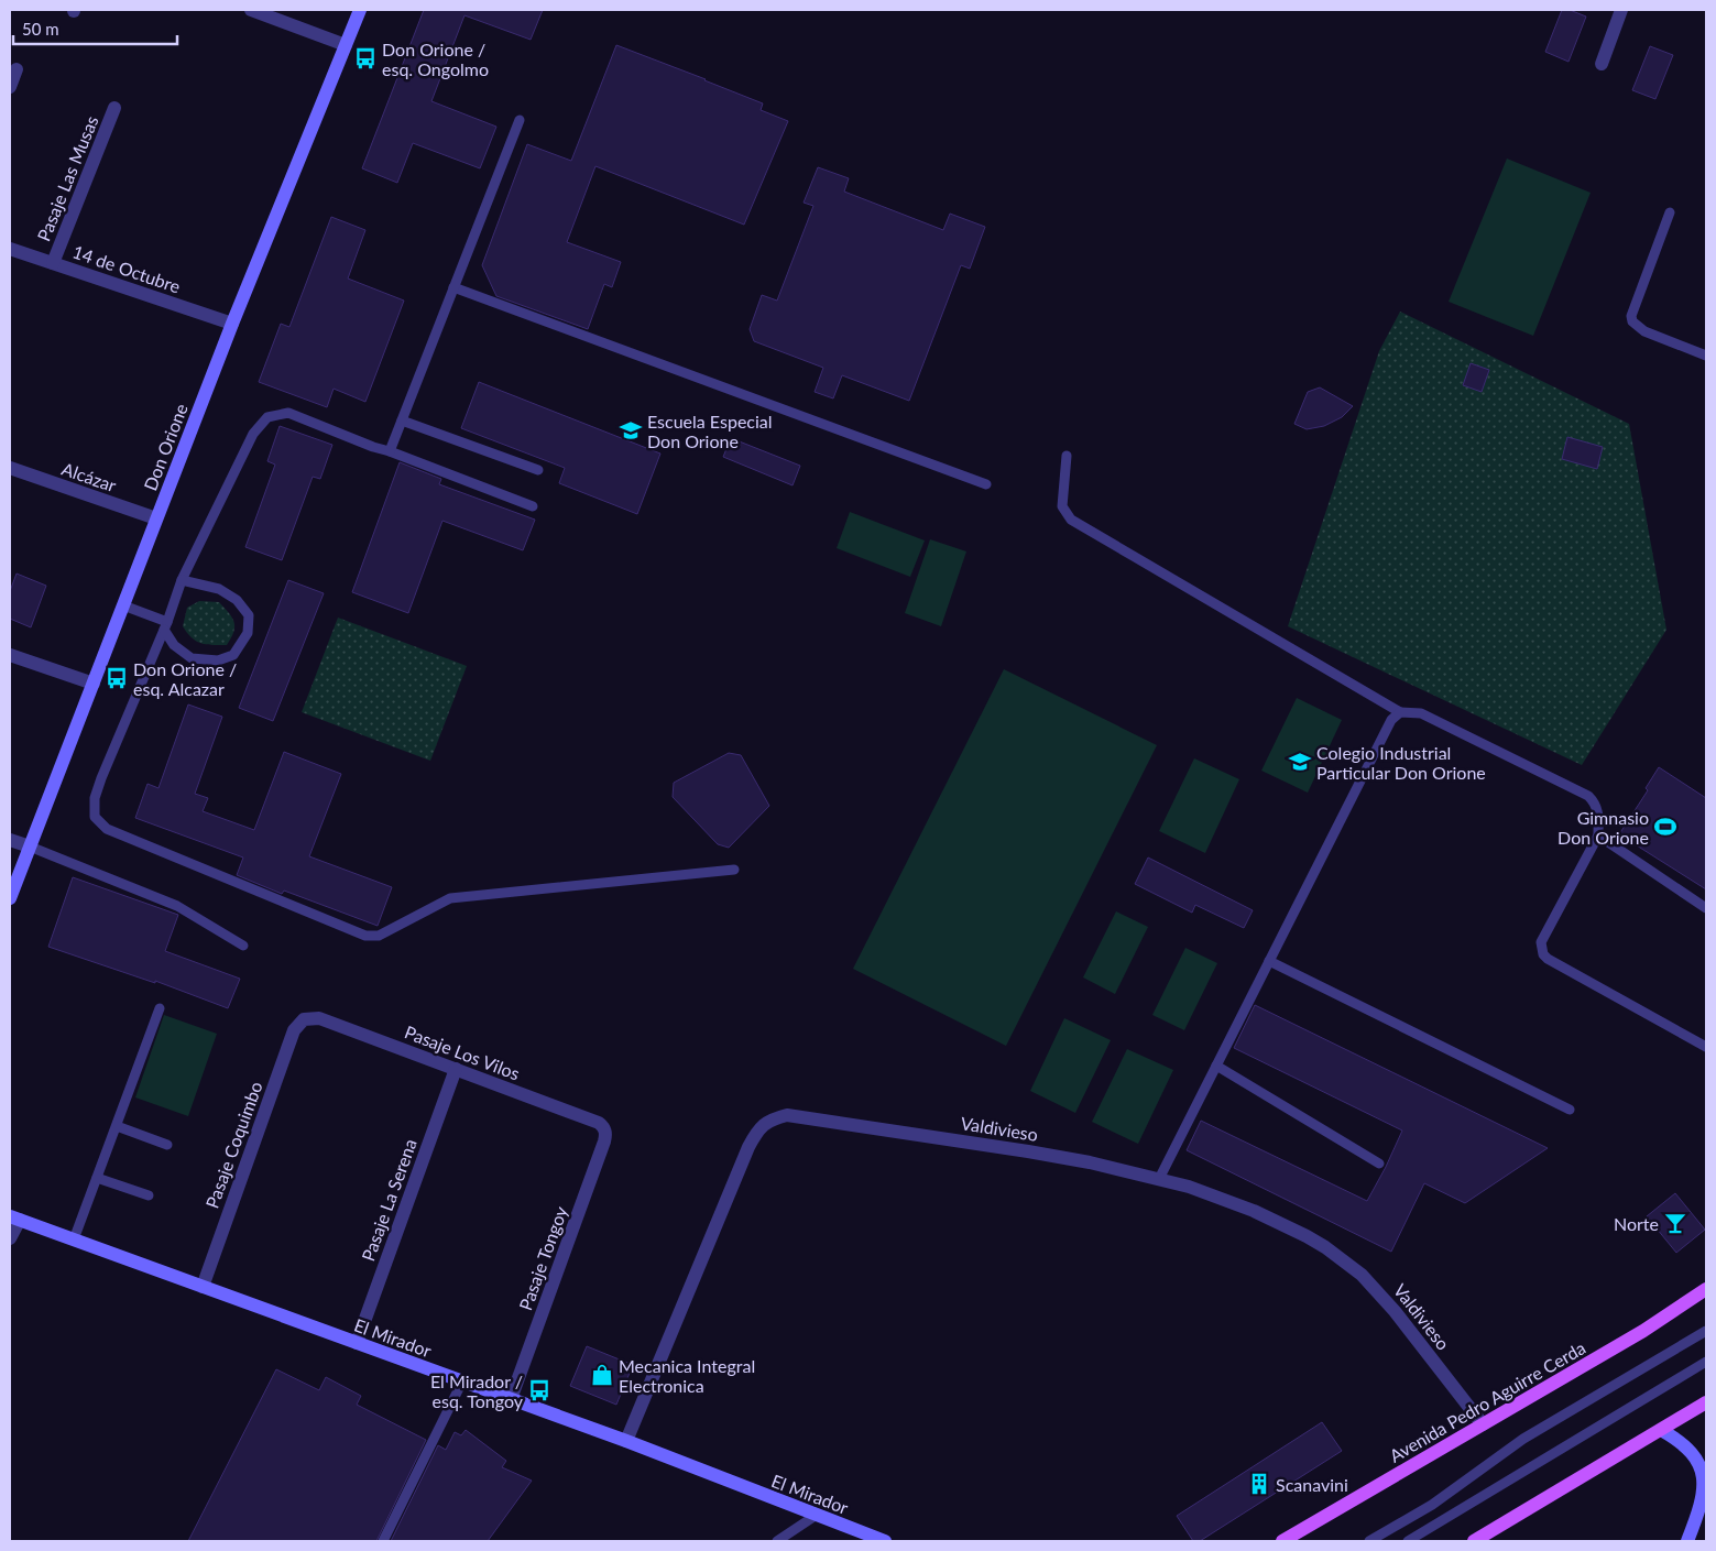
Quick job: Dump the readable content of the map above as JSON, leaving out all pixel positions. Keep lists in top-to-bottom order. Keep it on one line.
{"streets":{"main road":["Don Orione","El Mirador","Avenida Pedro Aguirre Cerda"],"street":["Pasaje Las Musas","14 de Octubre","Alcázar","Pasaje Los Vilos","Valdivieso","Pasaje Coquimbo","Pasaje La Serena","Pasaje Tongoy"]},"crossings":[["Pasaje Las Musas","14 de Octubre"],["14 de Octubre","Don Orione"],["Don Orione","Alcázar"],["Pasaje Los Vilos","Pasaje Coquimbo"],["Pasaje Los Vilos","Pasaje La Serena"],["Pasaje Los Vilos","Pasaje Tongoy"],["Valdivieso","El Mirador"],["Valdivieso","Avenida Pedro Aguirre Cerda"],["Pasaje Coquimbo","El Mirador"],["Pasaje La Serena","El Mirador"],["Pasaje Tongoy","El Mirador"]],"places":{"bus stop":["Don Orione / esq. Ongolmo","Don Orione / esq. Alcazar","El Mirador / esq. Tongoy"],"school or university":["Escuela Especial Don Orione","Colegio Industrial Particular Don Orione"],"sports":["Gimnasio Don Orione"],"bar":["Norte"],"shop":["Mecanica Integral Electronica"],"building":["Scanavini"]},"scale_bar":"50 m"}
